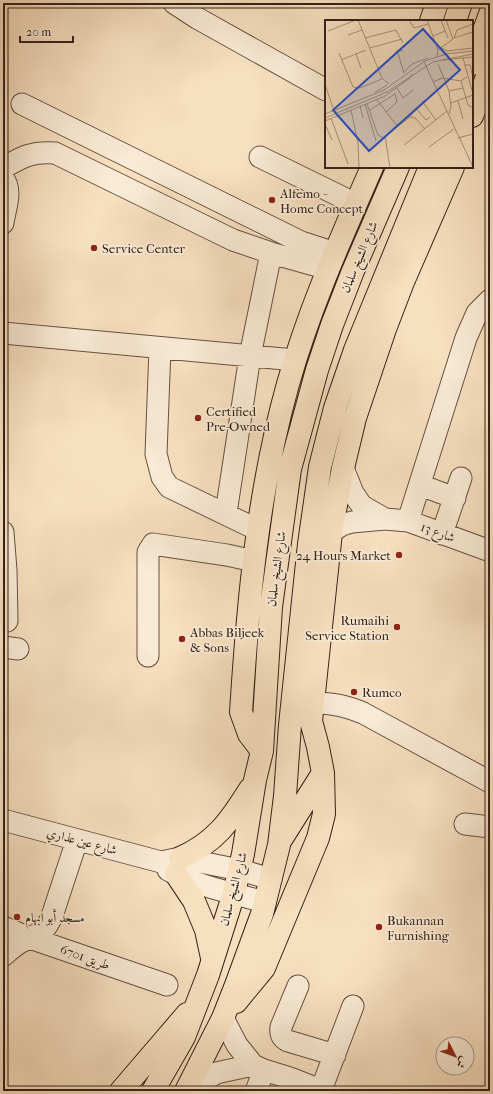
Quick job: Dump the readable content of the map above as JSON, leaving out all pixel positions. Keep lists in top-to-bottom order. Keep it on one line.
{"streets":{"main road":["شارع الشيخ سلمان"],"street":["شارع 13","شارع عين عذاري","طريق 6701"]},"crossings":[["شارع الشيخ سلمان","شارع عين عذاري"]],"places":["Alfemo - Home Concept","Service Center","Certified Pre-Owned","24 Hours Market","Rumaihi Service Station","Abbas Biljeek & Sons","Rumco","مسجد أبو ابهام","Bukannan Furnishing"],"scale_bar":"20 m","north":"bottom right"}
